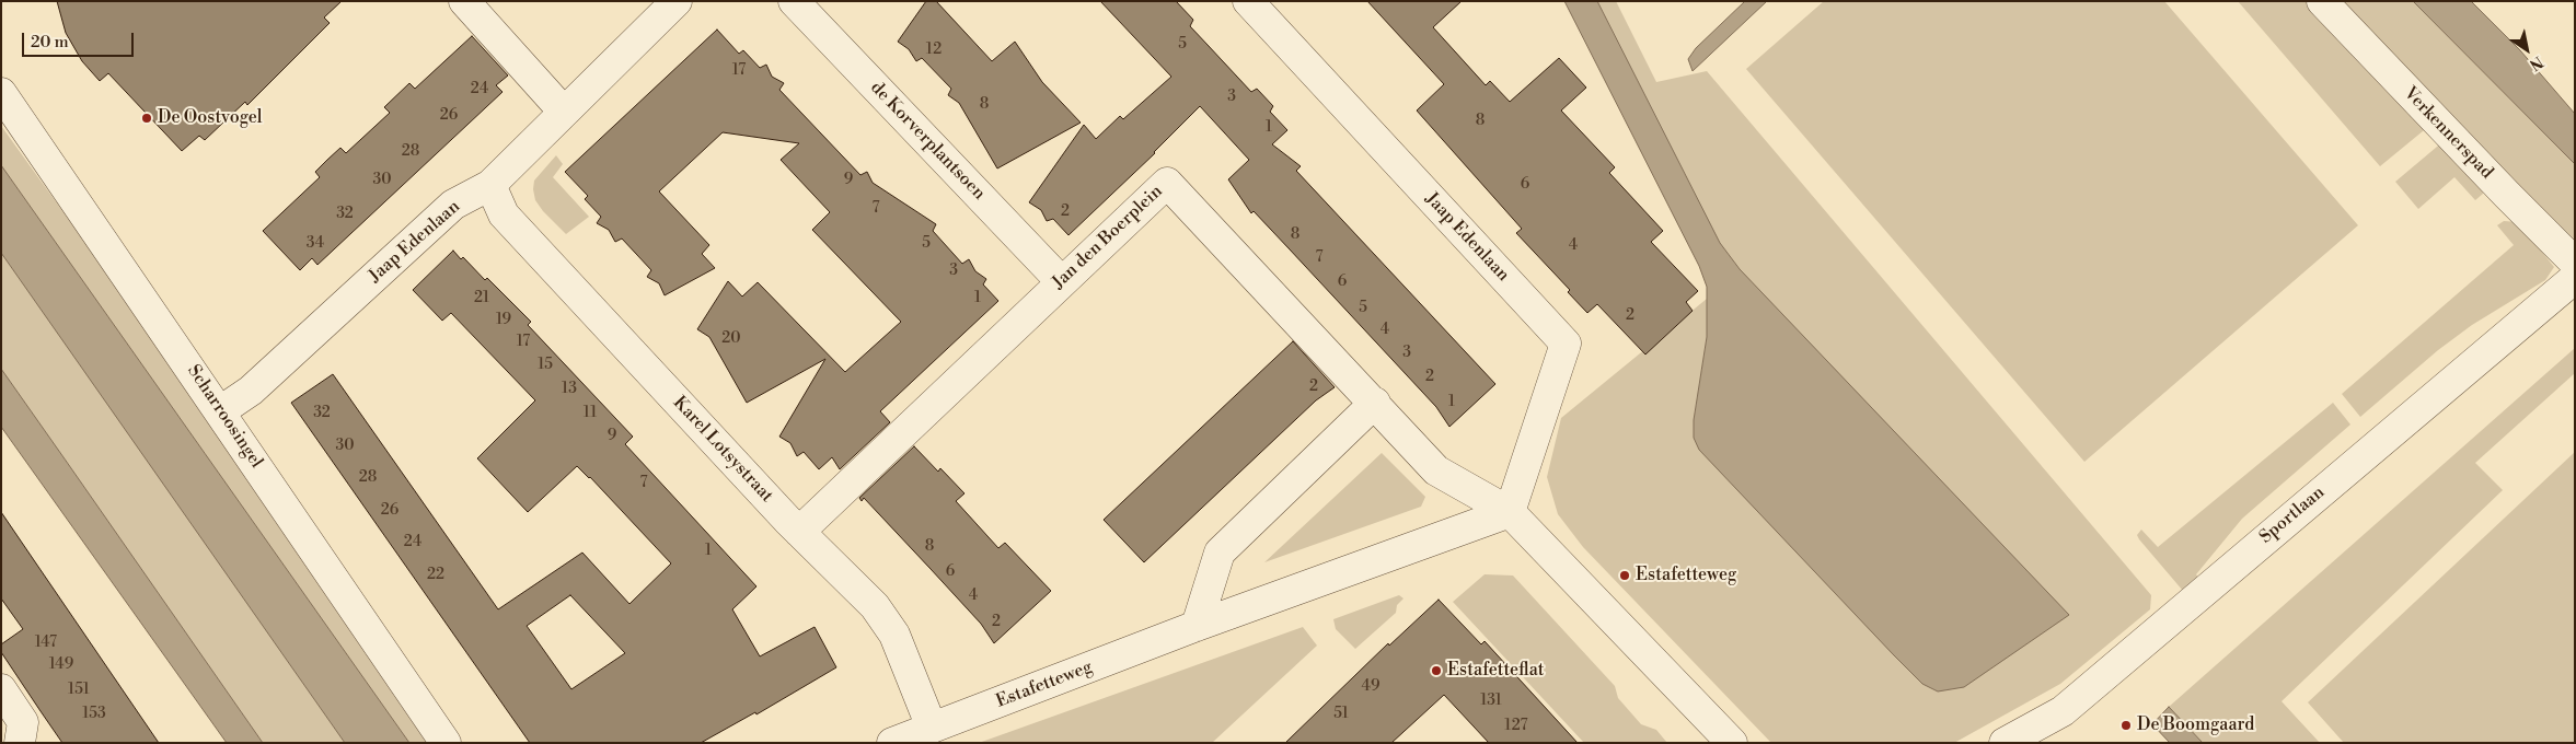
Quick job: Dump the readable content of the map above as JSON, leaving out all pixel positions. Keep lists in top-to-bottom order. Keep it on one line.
{"streets":{"street":["Verkennerspad","de Korverplantsoen","Jan den Boerplein","Jaap Edenlaan","Scharroosingel","Karel Lotsystraat","Sportlaan","Estafetteweg"]},"crossings":[["de Korverplantsoen","Jan den Boerplein"],["Jan den Boerplein","Jaap Edenlaan"],["Jan den Boerplein","Karel Lotsystraat"],["Jan den Boerplein","Estafetteweg"],["Jaap Edenlaan","Scharroosingel"],["Jaap Edenlaan","Karel Lotsystraat"],["Jaap Edenlaan","Estafetteweg"],["Karel Lotsystraat","Estafetteweg"]],"places":["De Oostvogel","Estafetteweg","Estafetteflat","De Boomgaard"],"house_numbers":["5","12","17","24","3","8","26","8","1","28","30","9","6","7","2","32","8","34","5","4","7","3","6","21","1","5","2","19","4","20","17","3","15","2","2","13","1","32","11","9","30","28","7","26","24","8","1","6","22","4","2","147","149","49","151","131","153","51","127"],"scale_bar":"20 m","north":"bottom right"}
